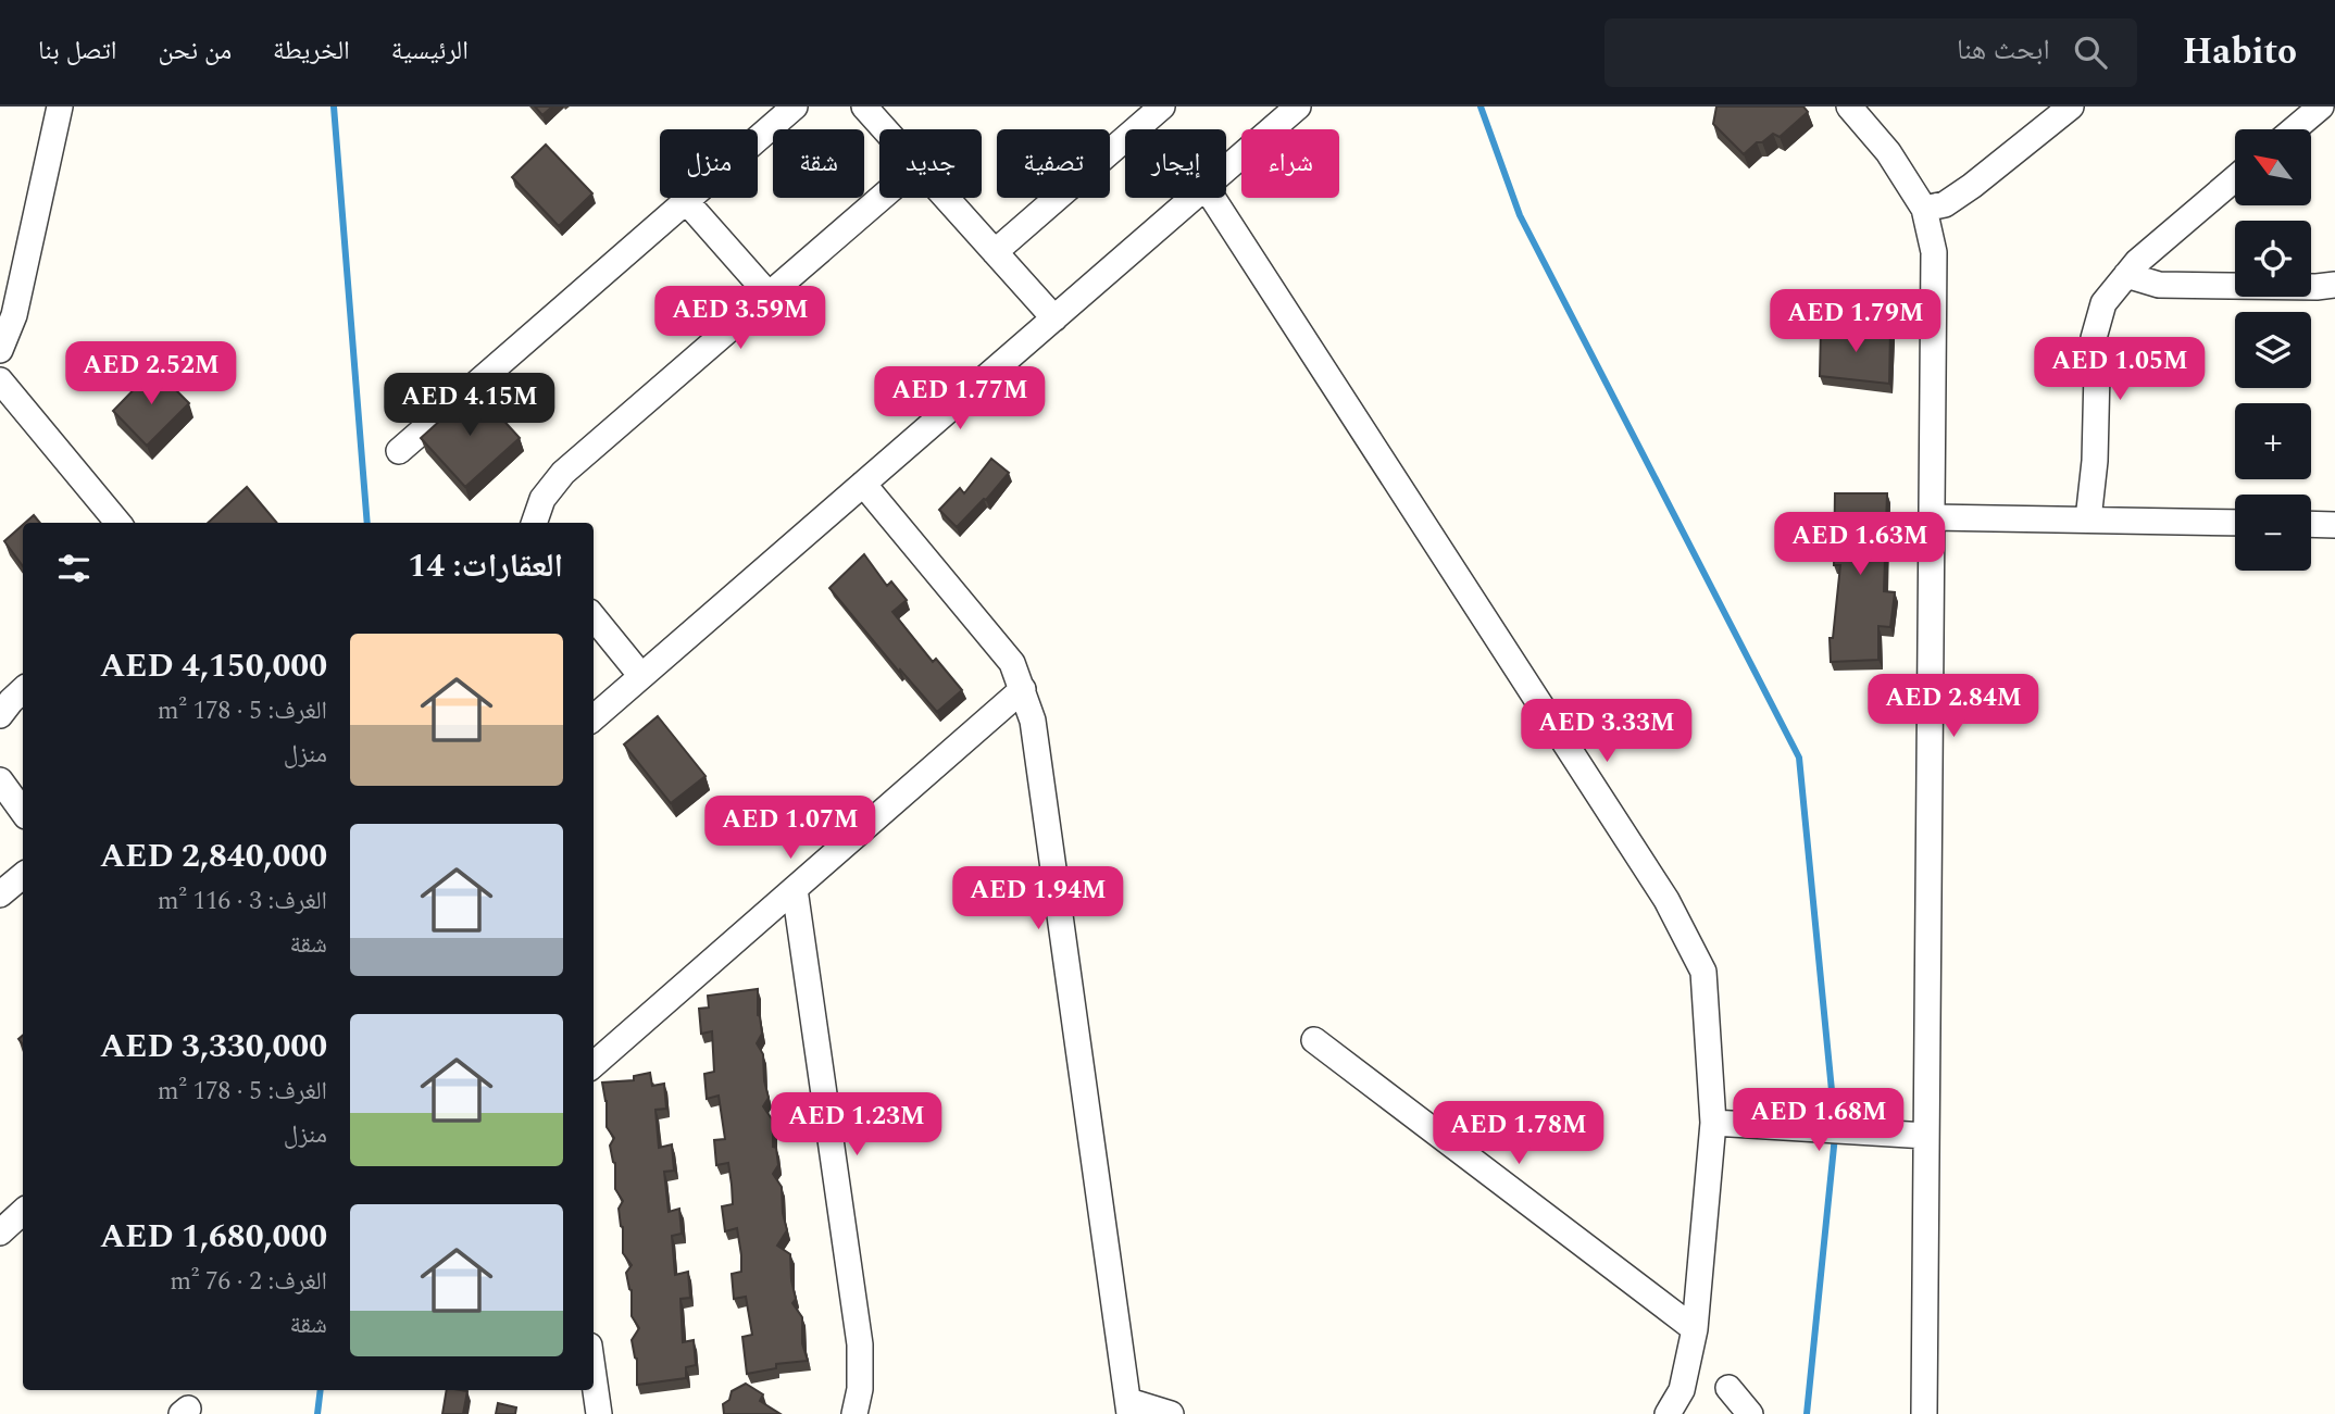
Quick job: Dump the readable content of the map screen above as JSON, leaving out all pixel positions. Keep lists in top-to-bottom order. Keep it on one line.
{"north":"top left","page":{"header":"Habito","search":"ابحث هنا","nav":["الرئيسية","الخريطة","من نحن","اتصل بنا"],"map_buttons":["+","−"],"chip":["شراء","إيجار","تصفية","جديد","شقة","منزل"],"price":["AED 3.59M","AED 1.79M","AED 1.05M","AED 2.52M","AED 1.77M","AED 4.15M","AED 1.63M","AED 2.84M","AED 3.33M","AED 1.07M","AED 1.94M","AED 1.68M","AED 1.23M","AED 1.78M"],"heading":"العقارات: 14","list":[{"name":"AED 4,150,000","note":"الغرف: 5 · 178 m² · منزل"},{"name":"AED 2,840,000","note":"الغرف: 3 · 116 m² · شقة"},{"name":"AED 3,330,000","note":"الغرف: 5 · 178 m² · منزل"},{"name":"AED 1,680,000","note":"الغرف: 2 · 76 m² · شقة"}]}}
